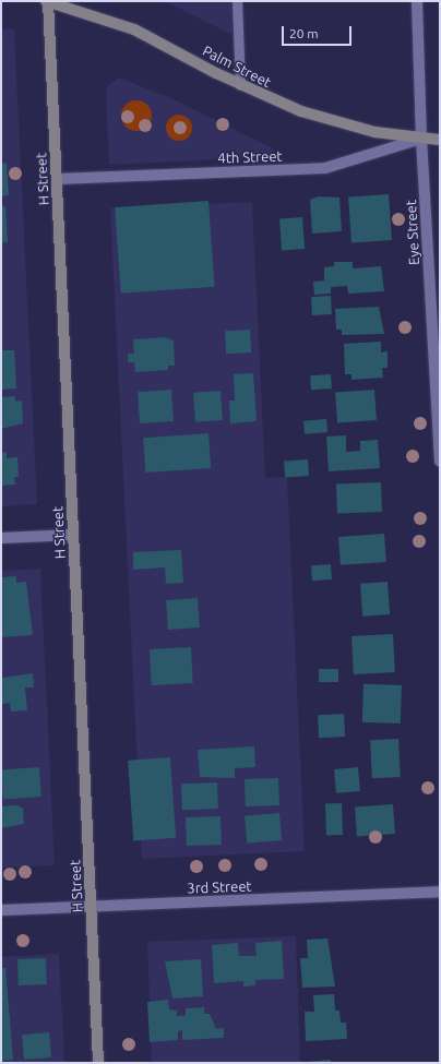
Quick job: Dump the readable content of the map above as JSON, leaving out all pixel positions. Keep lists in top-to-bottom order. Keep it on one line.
{"streets":{"street":["Palm Street","4th Street","H Street","Eye Street","3rd Street"]},"crossings":[["Palm Street","4th Street"],["Palm Street","H Street"],["Palm Street","Eye Street"],["4th Street","H Street"],["4th Street","Eye Street"],["H Street","3rd Street"]],"scale_bar":"20 m"}
